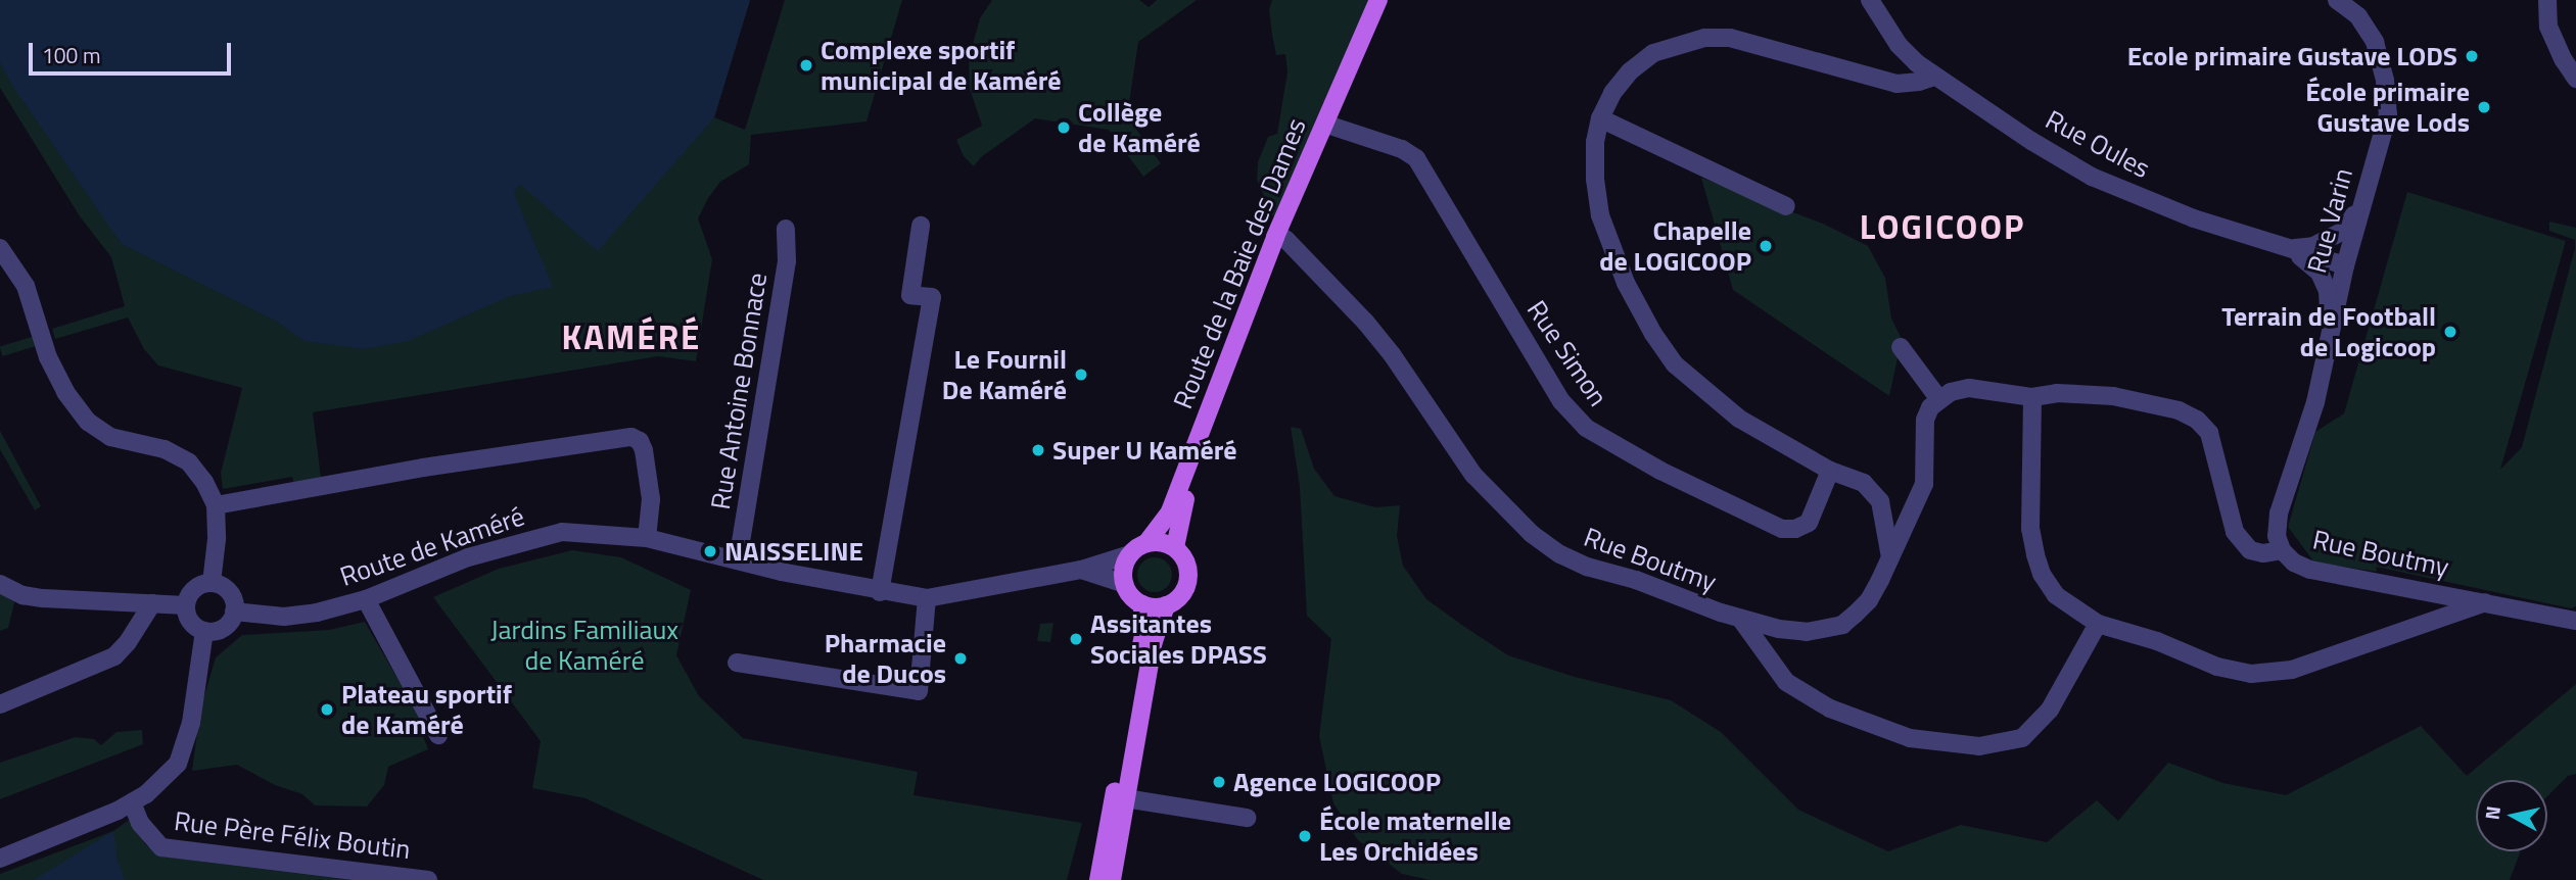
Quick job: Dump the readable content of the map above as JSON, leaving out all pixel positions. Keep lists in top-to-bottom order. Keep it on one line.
{"streets":{"main road":["Route de la Baie des Dames"],"street":["Rue Oules","Rue Varin","Rue Simon","Rue Antoine Bonnace","Route de Kaméré","Rue Boutmy","Rue Père Félix Boutin"]},"crossings":[["Rue Oules","Rue Varin"],["Rue Varin","Rue Boutmy"],["Route de la Baie des Dames","Rue Simon"],["Route de la Baie des Dames","Route de Kaméré"],["Route de la Baie des Dames","Rue Boutmy"],["Rue Antoine Bonnace","Route de Kaméré"]],"districts":["LOGICOOP","KAMÉRÉ"],"parks":["Jardins Familiaux de Kaméré"],"places":["Ecole primaire Gustave LODS","Complexe sportif municipal de Kaméré","École primaire Gustave Lods","Collège de Kaméré","Chapelle de LOGICOOP","Terrain de Football de Logicoop","Le Fournil De Kaméré","Super U Kaméré","NAISSELINE","Assitantes Sociales DPASS","Pharmacie de Ducos","Plateau sportif de Kaméré","Agence LOGICOOP","École maternelle Les Orchidées"],"scale_bar":"100 m","north":"left"}
